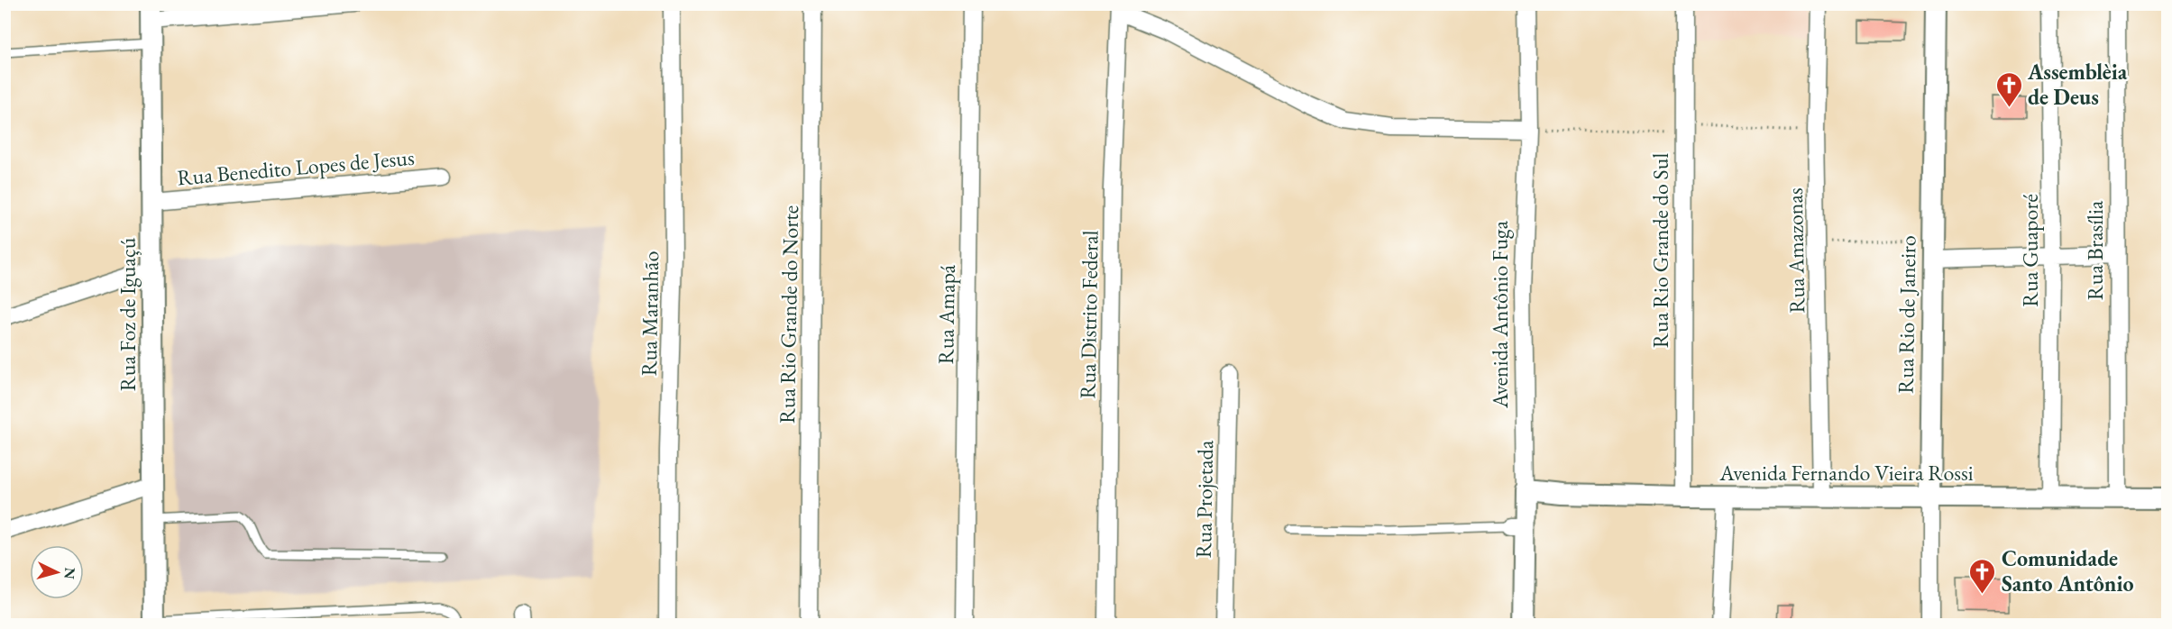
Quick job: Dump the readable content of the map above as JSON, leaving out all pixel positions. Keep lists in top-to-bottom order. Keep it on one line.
{"streets":{"street":["Rua Benedito Lopes de Jesus","Rua Rio Grande do Sul","Rua Amazonas","Rua Guaporé","Rua Brasília","Rua Maranhão","Rua Foz de Iguaçú","Rua Rio Grande do Norte","Rua Amapá","Rua Distrito Federal","Avenida Antônio Fuga","Rua Rio de Janeiro","Avenida Fernando Vieira Rossi","Rua Projetada"]},"crossings":[["Rua Benedito Lopes de Jesus","Rua Foz de Iguaçú"],["Rua Rio Grande do Sul","Avenida Fernando Vieira Rossi"],["Rua Amazonas","Avenida Fernando Vieira Rossi"],["Rua Guaporé","Avenida Fernando Vieira Rossi"],["Rua Brasília","Avenida Fernando Vieira Rossi"],["Avenida Antônio Fuga","Avenida Fernando Vieira Rossi"],["Rua Rio de Janeiro","Avenida Fernando Vieira Rossi"]],"places":{"church":["Assemblèia de Deus","Comunidade Santo Antônio"]},"north":"right"}
